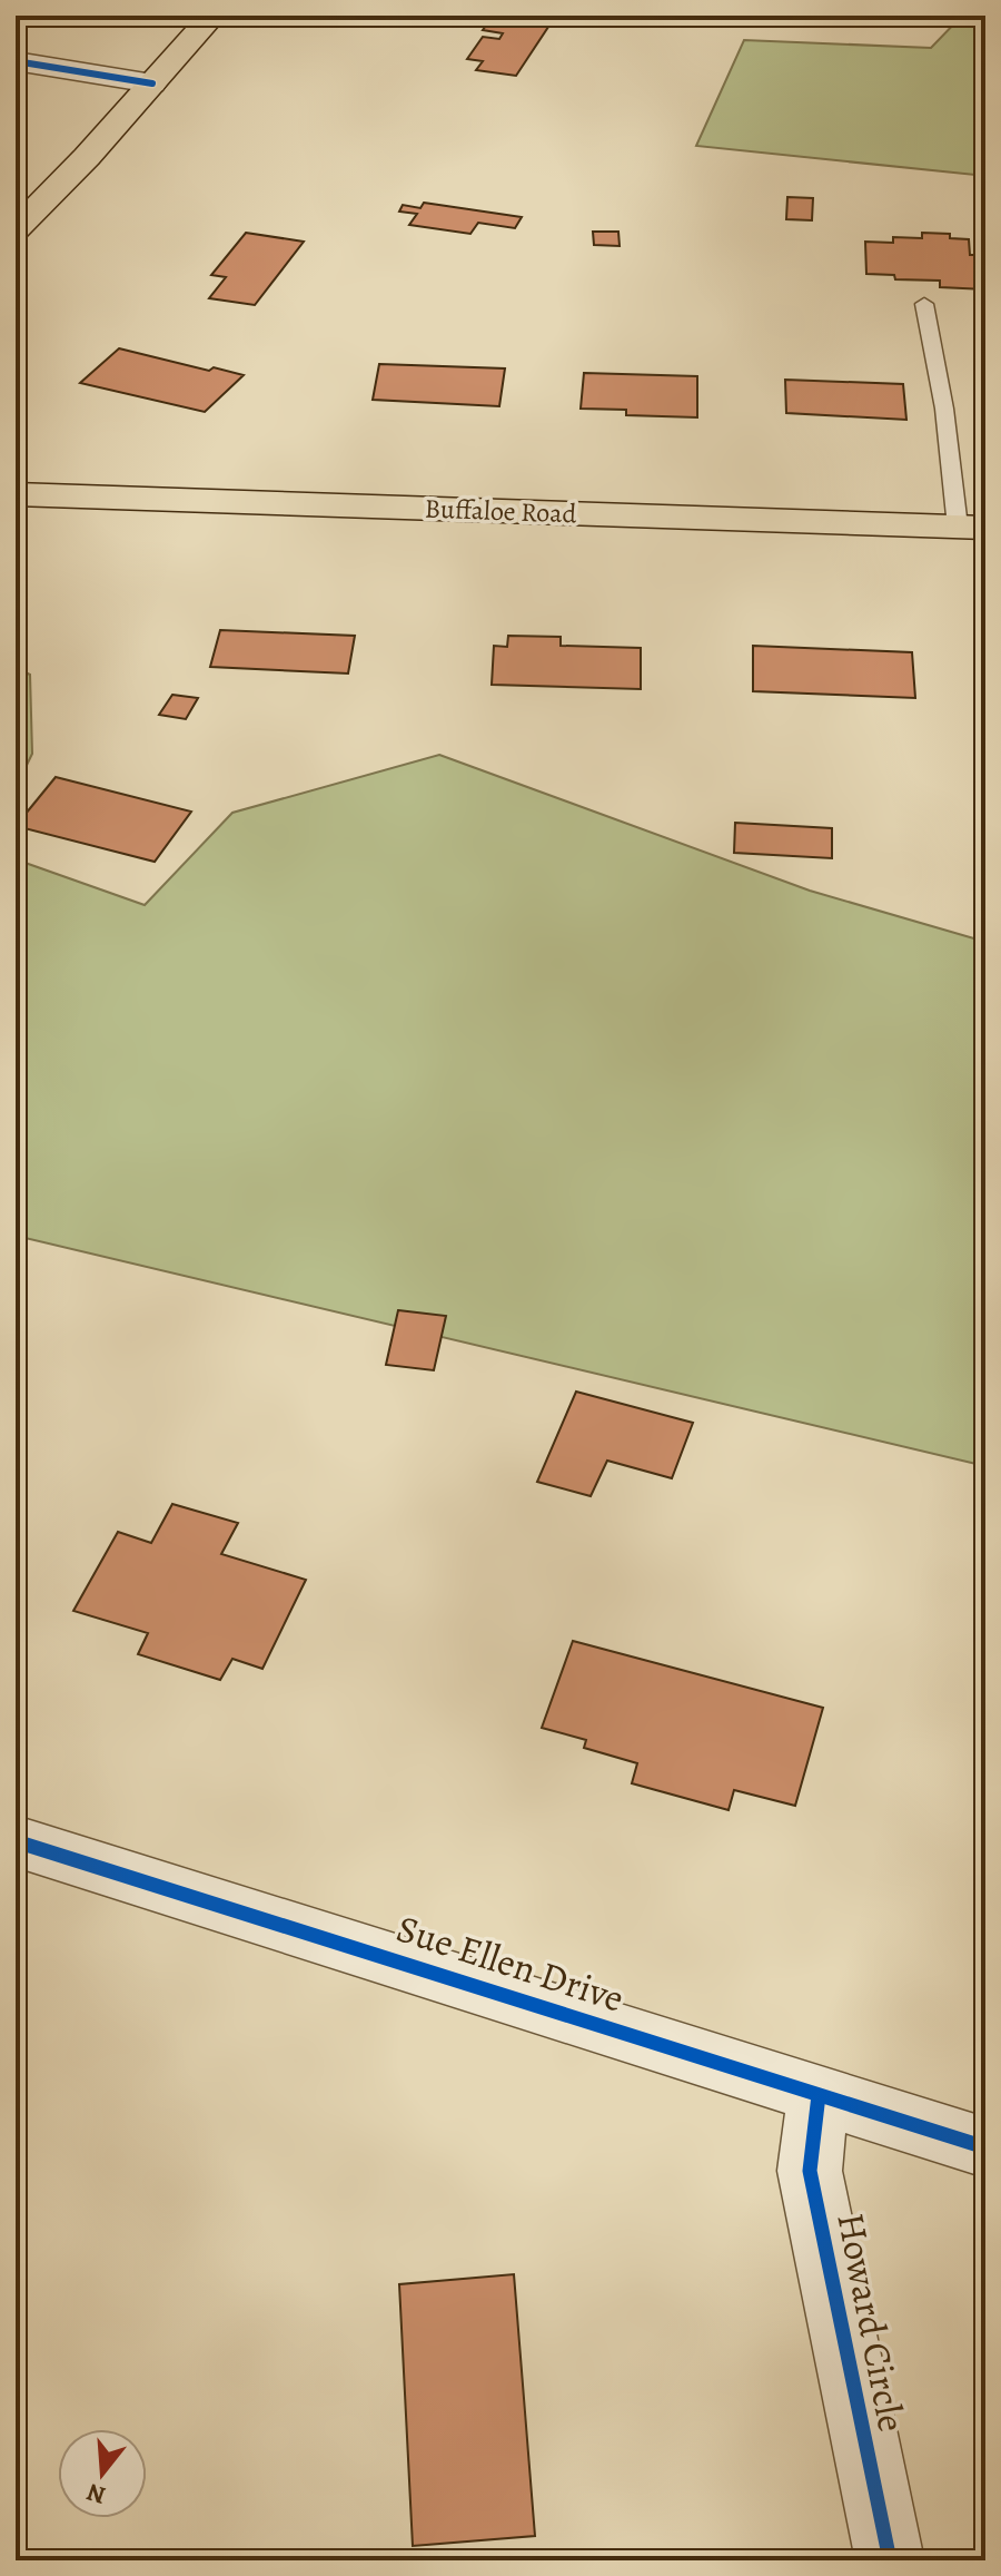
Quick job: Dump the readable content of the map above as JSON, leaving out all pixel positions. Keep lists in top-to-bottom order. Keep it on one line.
{"streets":{"main road":["Buffaloe Road"],"street":["Sue Ellen Drive","Howard Circle"]},"crossings":[["Sue Ellen Drive","Howard Circle"]],"north":"bottom"}
